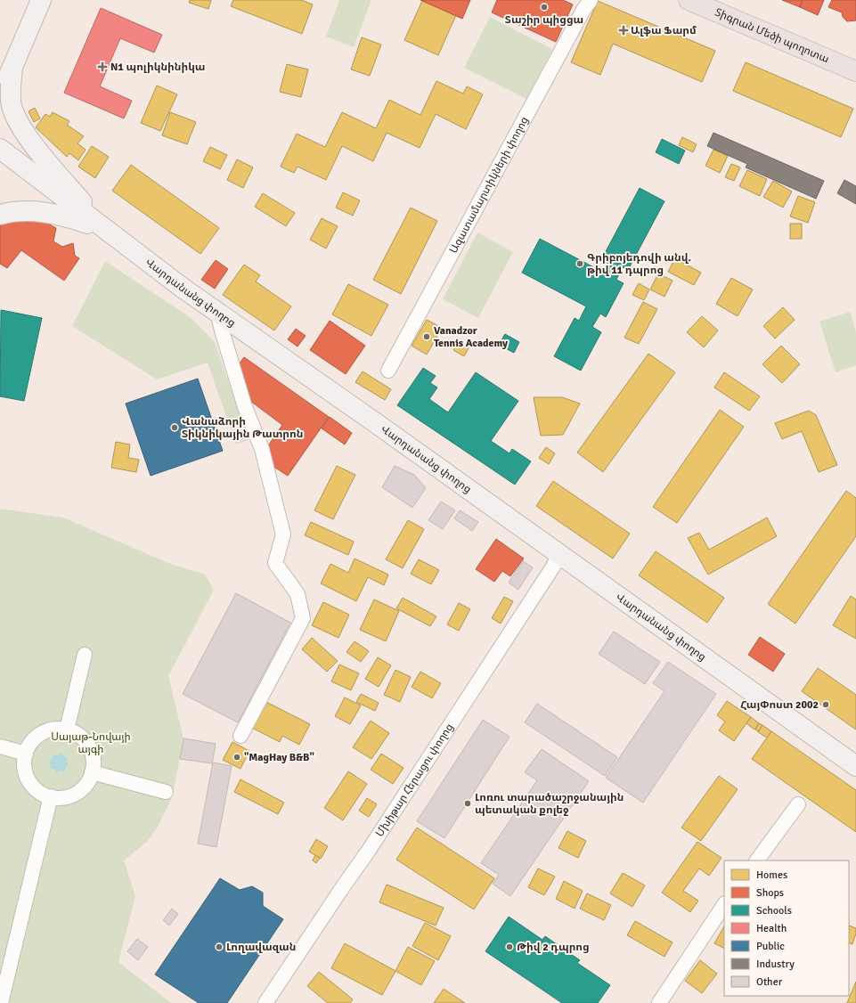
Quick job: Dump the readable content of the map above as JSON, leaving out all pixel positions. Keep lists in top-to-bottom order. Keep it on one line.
{"streets":{"main road":["Տիգրան Մեծի պողոտա"],"street":["Ազատամարտիկների փողոց","Վարդանանց փողոց","Մխիթար Հերացու փողոց"]},"crossings":[["Վարդանանց փողոց","Մխիթար Հերացու փողոց"]],"parks":["Սայաթ-Նովայի այգի"],"places":{"other":["Տաշիր պիցցա","Գրիբոյեդովի անվ. թիվ 11 դպրոց","Vanadzor Tennis Academy","Վանաձորի Տիկնիկային Թատրոն","ՀայՓոստ 2002","\"MagHay B&B\"","Լոռու տարածաշրջանային պետական քոլեջ","Լողավազան","Թիվ 2 դպրոց"],"health":["Ալֆա Ֆարմ","N1 պոլիկնինիկա"]},"legend":["Homes","Shops","Schools","Health","Public","Industry","Other"]}
